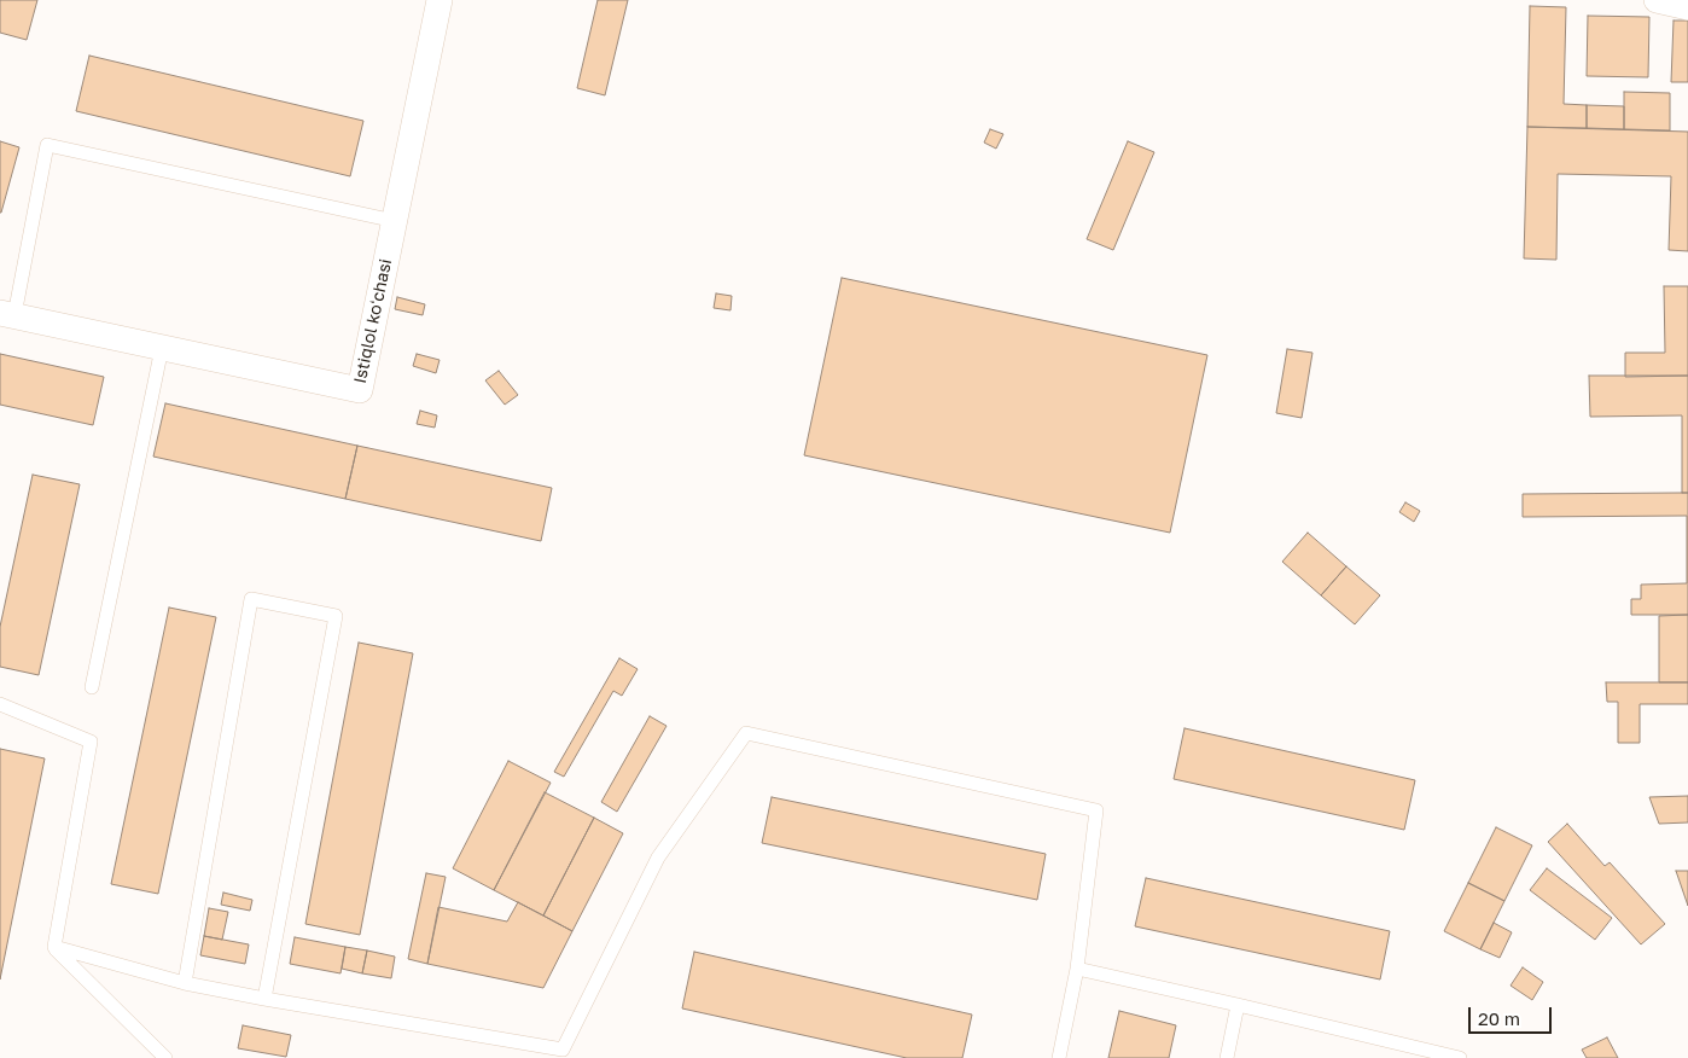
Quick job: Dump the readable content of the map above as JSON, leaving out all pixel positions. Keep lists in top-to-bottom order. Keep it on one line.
{"streets":{"street":["Istiqlol koʻchasi"]},"scale_bar":"20 m"}
